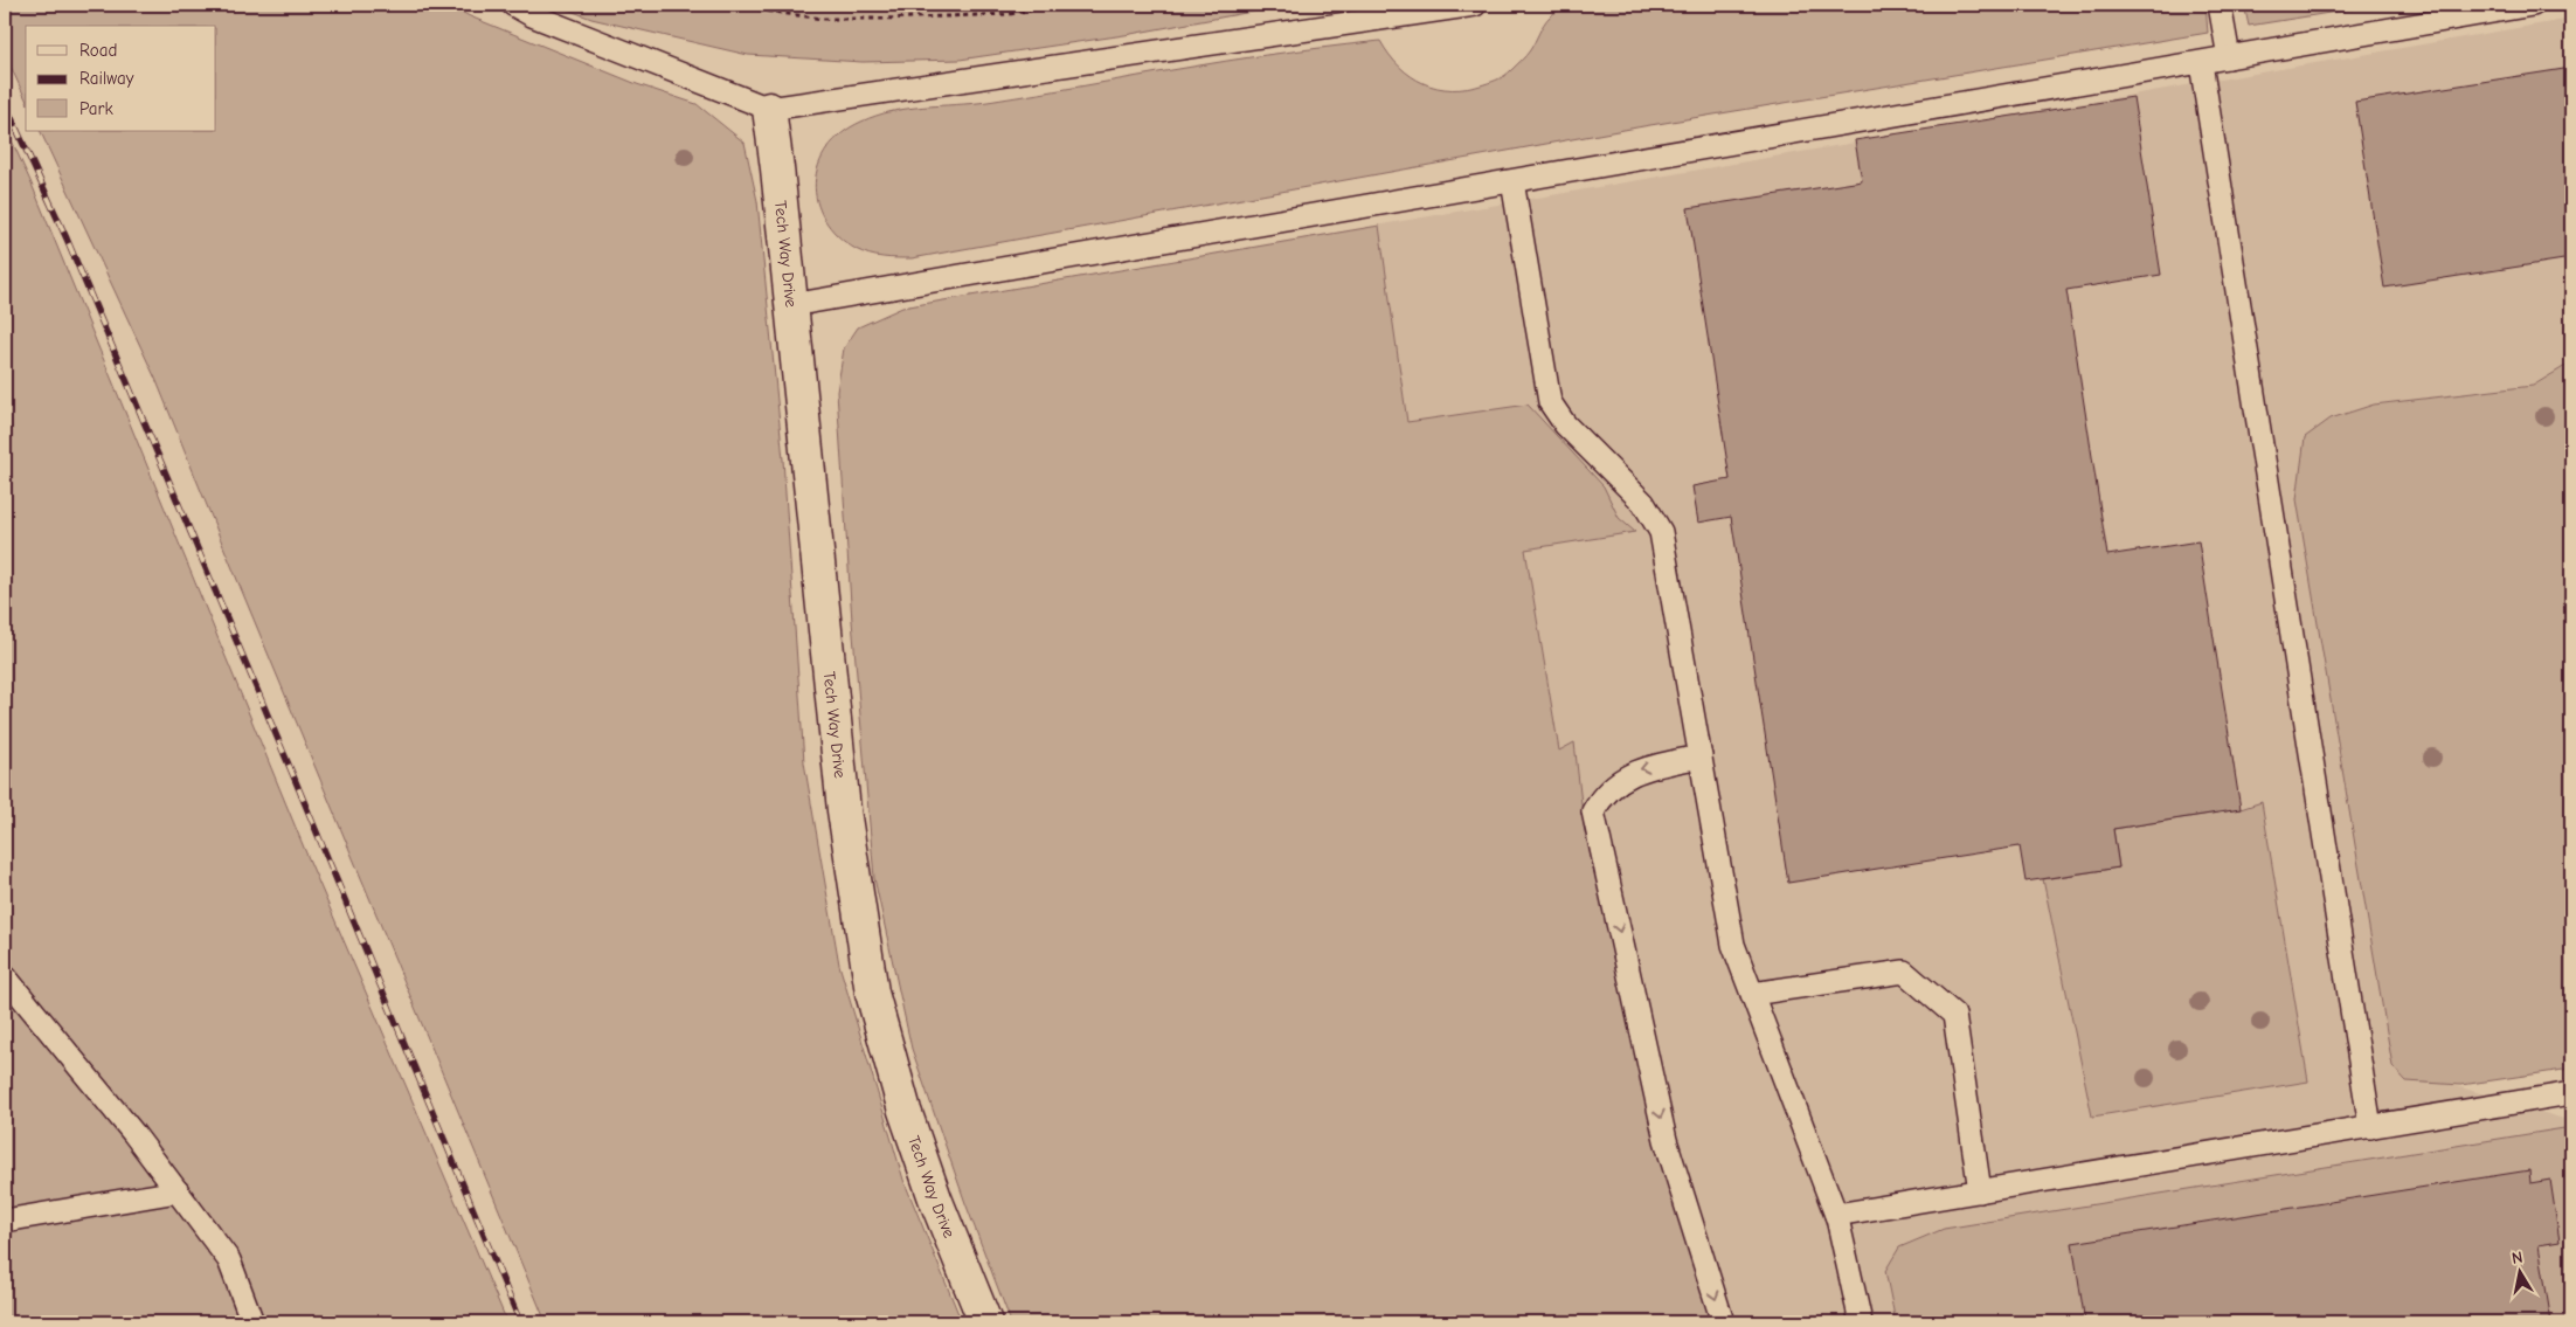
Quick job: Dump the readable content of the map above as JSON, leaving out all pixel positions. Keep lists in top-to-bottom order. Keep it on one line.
{"streets":{"street":["Tech Way Drive"]},"legend":["Road","Railway","Park"],"north":"top"}
